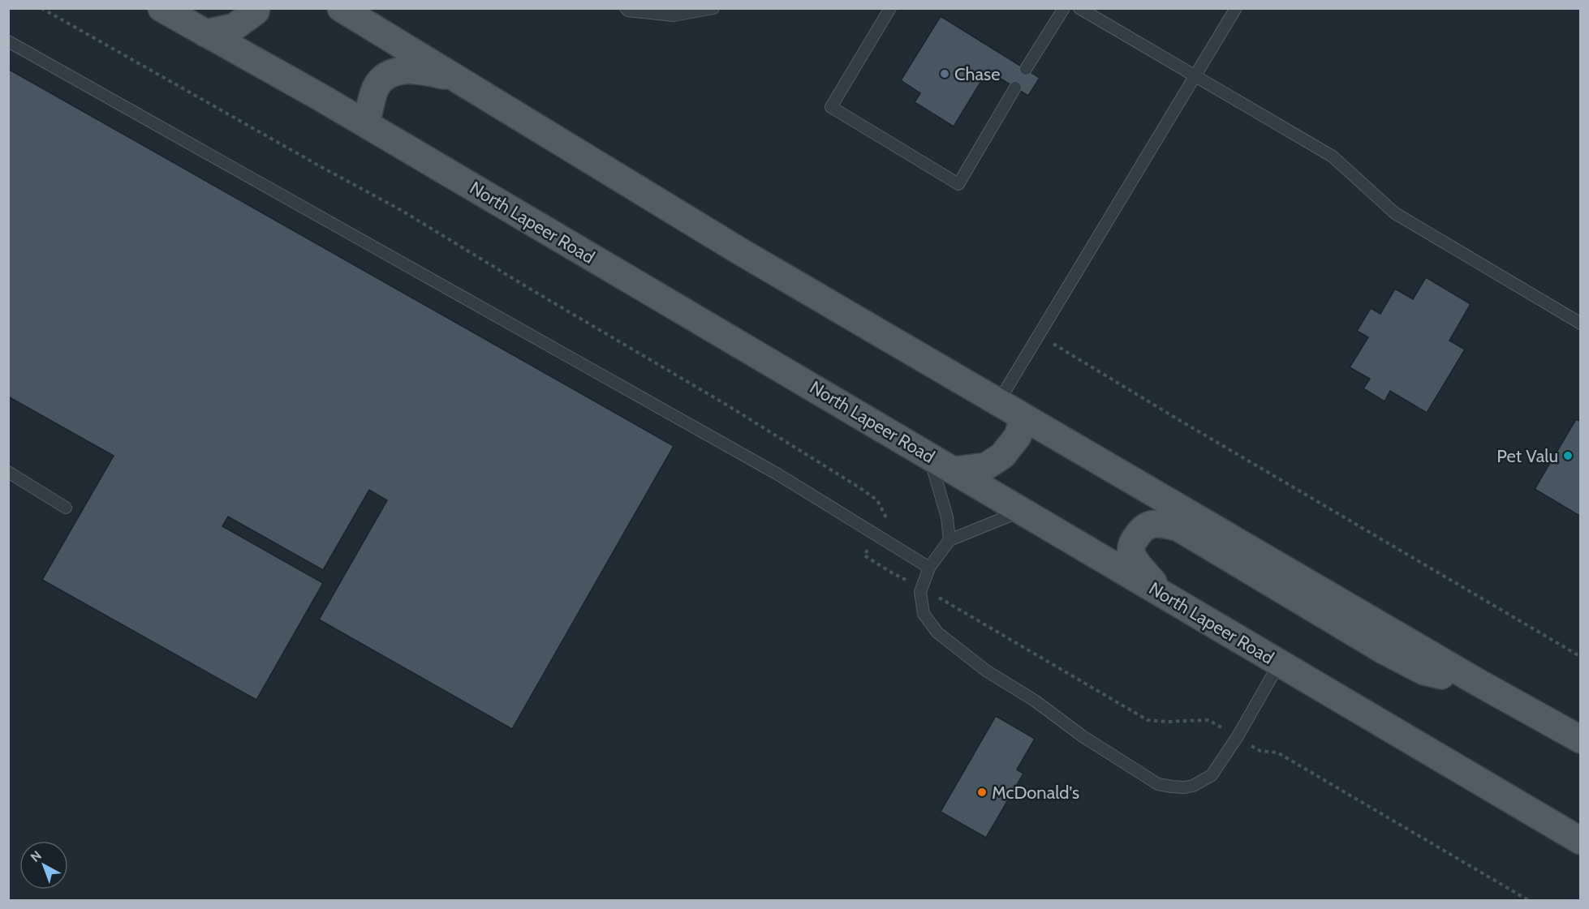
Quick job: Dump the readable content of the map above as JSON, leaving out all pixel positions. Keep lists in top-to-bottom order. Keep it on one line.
{"streets":{"main road":["North Lapeer Road"]},"places":["Chase","Pet Valu","McDonald's"],"north":"top left"}
